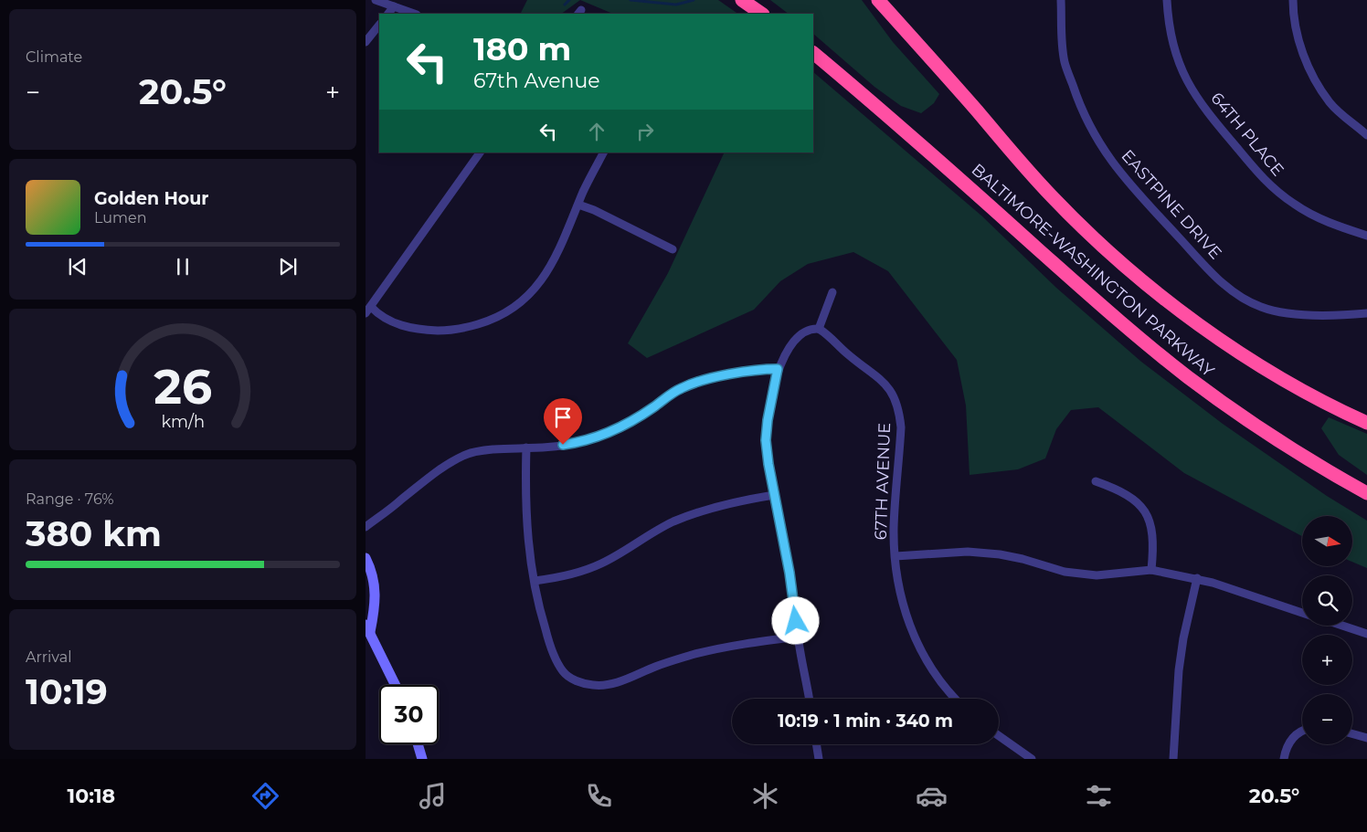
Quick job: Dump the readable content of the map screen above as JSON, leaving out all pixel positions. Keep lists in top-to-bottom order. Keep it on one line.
{"streets":{"highway":["BALTIMORE-WASHINGTON PARKWAY"],"street":["64TH PLACE","EASTPINE DRIVE","67TH AVENUE"]},"north":"right","page":{"tile":["Climate",["Range · 76%","380 km"],["Arrival","10:19"]],"turn":["180 m","67th Avenue"],"heat":["−","20.5°","+"],"song":["Golden Hour","Lumen"],"map_buttons":["+","−"],"limit":"30","trip":"10:19 · 1 min · 340 m","tabs":["10:18","20.5°"],"gauge":["26","km/h"]}}
